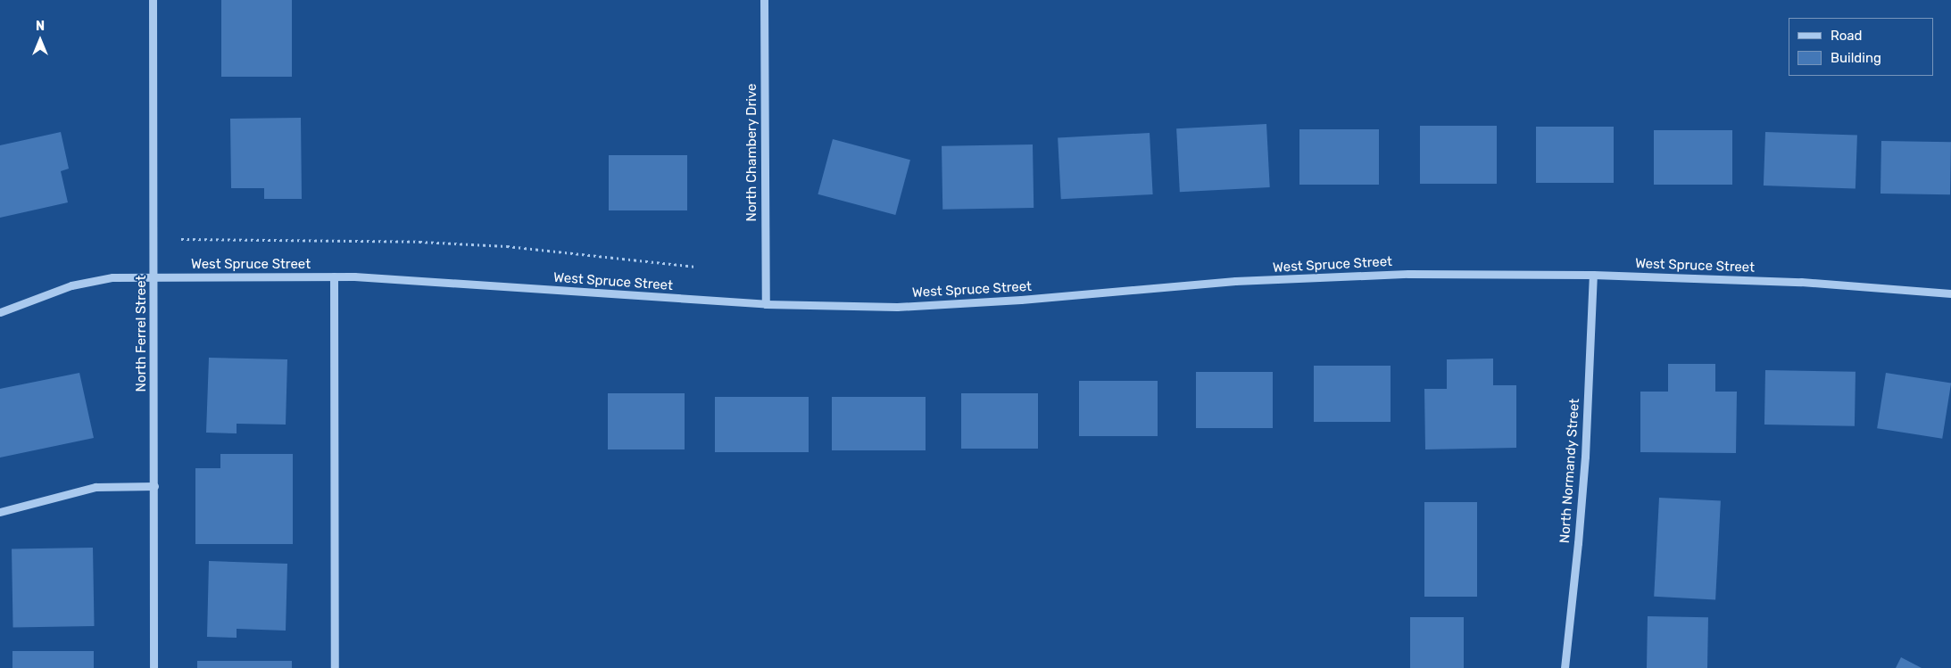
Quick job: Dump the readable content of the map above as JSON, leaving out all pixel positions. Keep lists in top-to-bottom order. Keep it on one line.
{"streets":{"street":["North Chambery Drive","West Spruce Street","North Ferrel Street","North Normandy Street"]},"crossings":[["North Chambery Drive","West Spruce Street"],["West Spruce Street","North Ferrel Street"],["West Spruce Street","North Normandy Street"]],"legend":["Road","Building"],"north":"top"}
